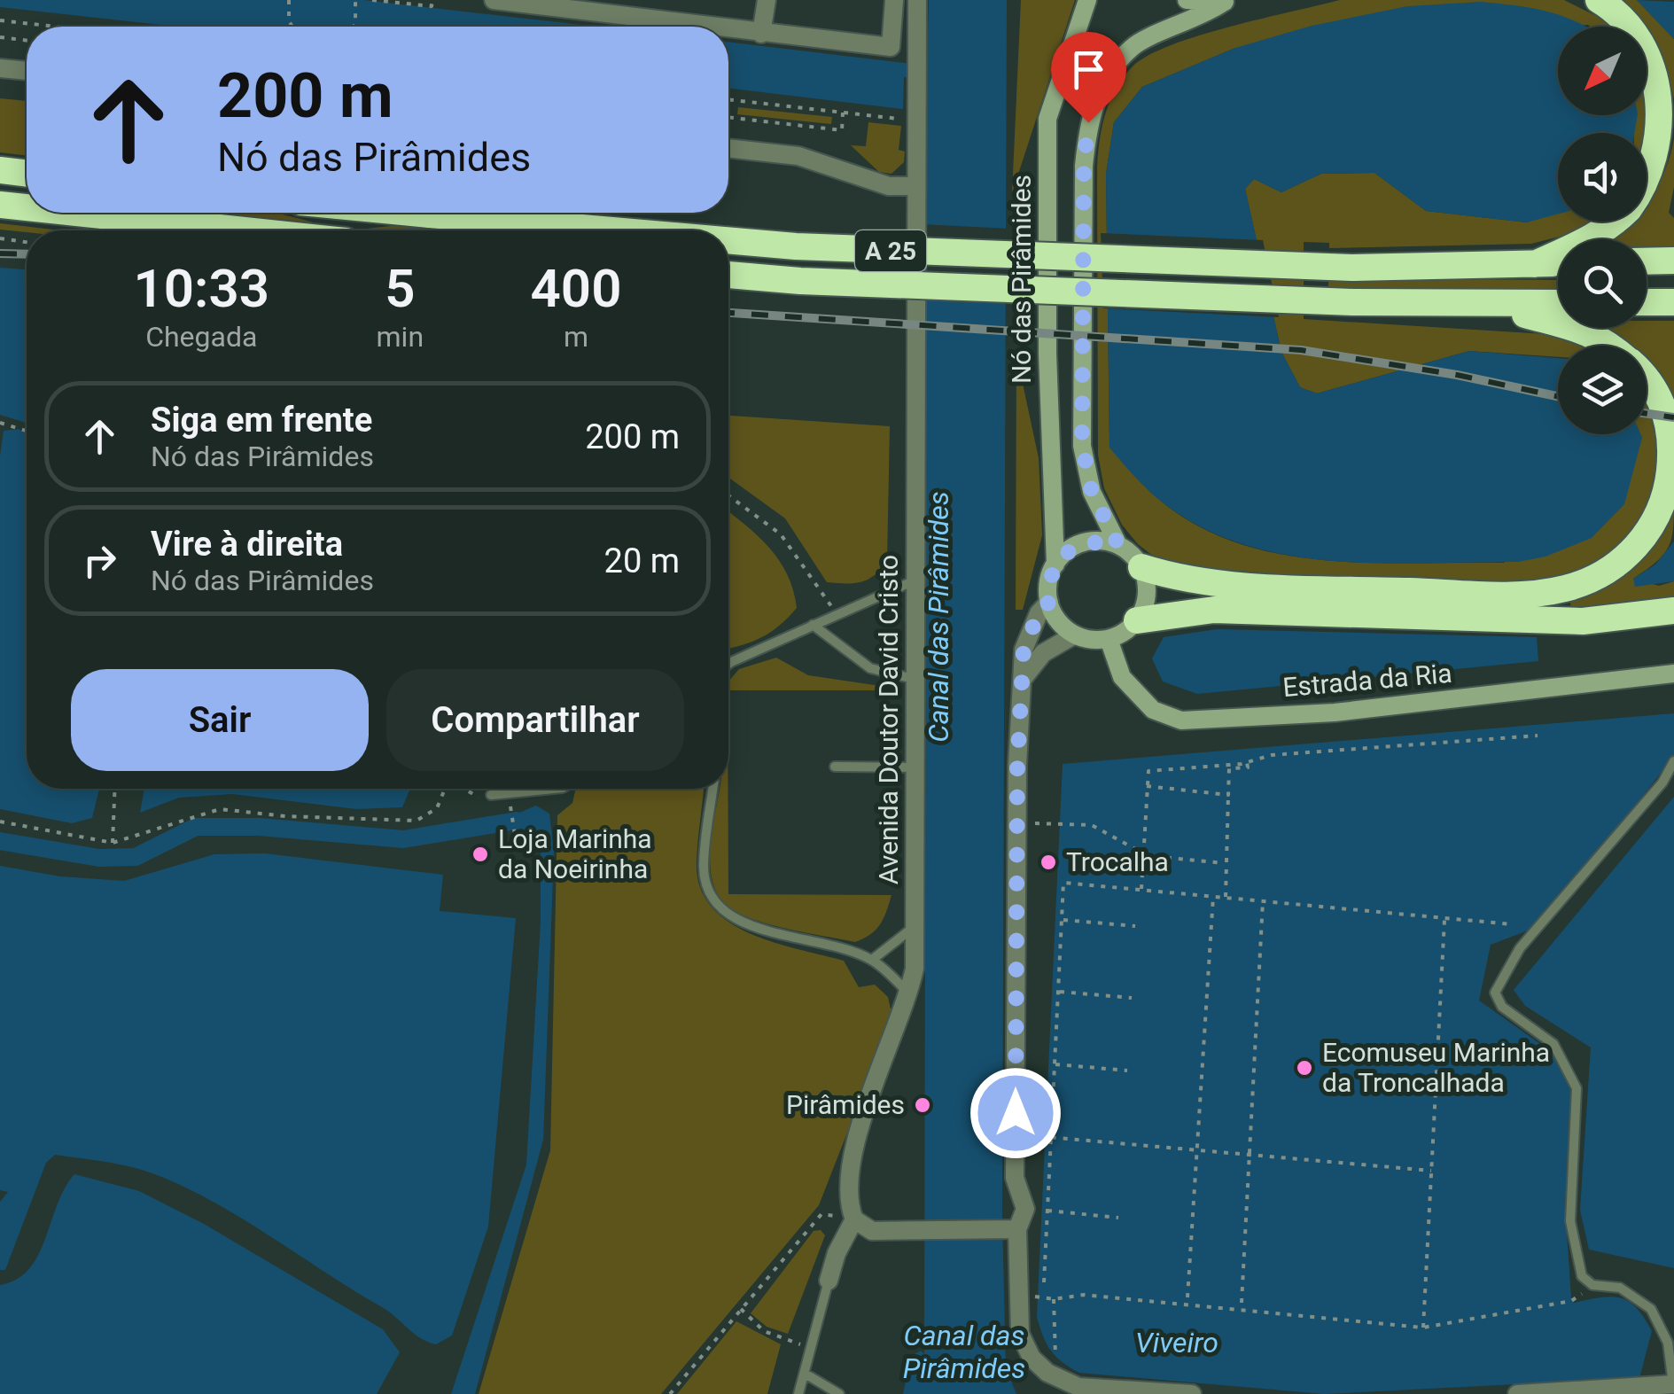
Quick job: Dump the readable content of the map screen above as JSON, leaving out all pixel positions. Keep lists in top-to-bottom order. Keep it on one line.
{"streets":{"highway":["A 25"],"main road":["Nó das Pirâmides","Estrada da Ria"],"street":["Avenida Doutor David Cristo"]},"crossings":[["Nó das Pirâmides","Estrada da Ria"]],"water":["Canal das Pirâmides","Viveiro"],"places":["Loja Marinha da Noeirinha","Trocalha","Ecomuseu Marinha da Troncalhada","Pirâmides"],"north":"bottom left","page":{"turn":["200 m","Nó das Pirâmides"],"eta":["10:33","Chegada","5","min","400","m"],"list":[{"name":"Siga em frente","note":"Nó das Pirâmides","value":"200 m"},{"name":"Vire à direita","note":"Nó das Pirâmides","value":"20 m"}],"buttons":["Sair","Compartilhar"]}}
